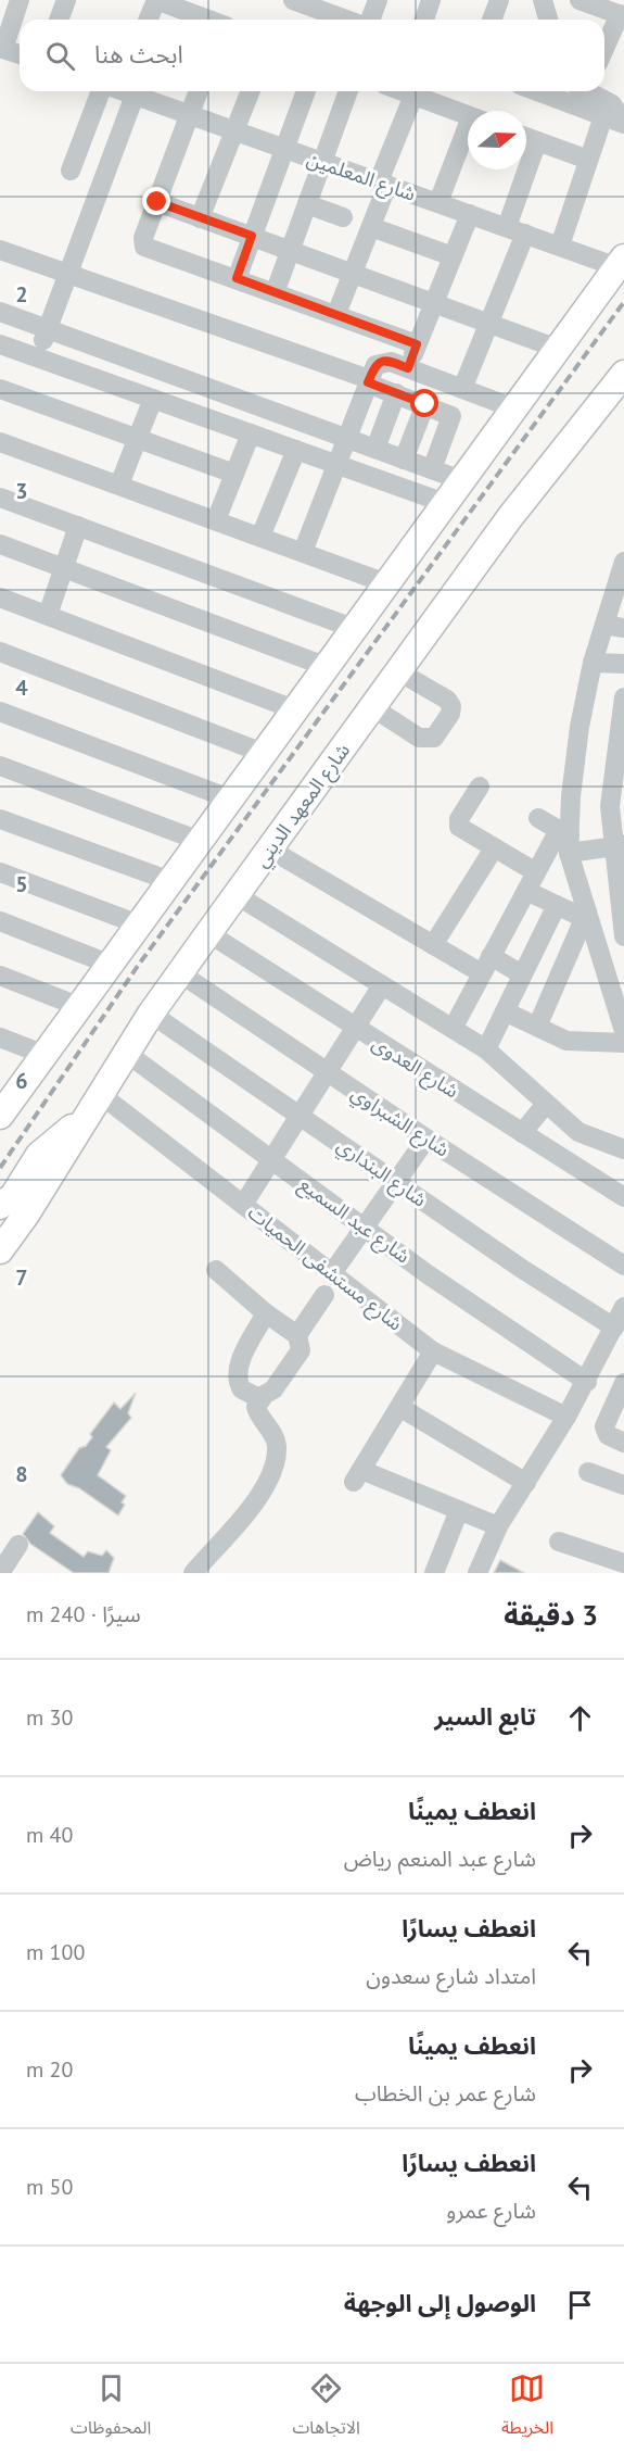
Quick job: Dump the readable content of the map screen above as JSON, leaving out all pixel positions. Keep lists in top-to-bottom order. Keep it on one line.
{"streets":{"main road":["شارع المعهد الديني"],"street":["شارع المعلمين","شارع العدوى","شارع الشبراوي","شارع البنداري","شارع عبد السميع","شارع مستشفى الحميات"]},"crossings":[["شارع المعهد الديني","شارع العدوى"],["شارع المعهد الديني","شارع الشبراوي"],["شارع المعهد الديني","شارع البنداري"],["شارع المعهد الديني","شارع عبد السميع"],["شارع المعهد الديني","شارع مستشفى الحميات"]],"north":"right","page":{"search":"ابحث هنا","heading":["3 دقيقة","سيرًا · 240 m"],"list":[["تابع السير","30 m"],["انعطف يمينًا","شارع عبد المنعم رياض","40 m"],["انعطف يسارًا","امتداد شارع سعدون","100 m"],["انعطف يمينًا","شارع عمر بن الخطاب","20 m"],["انعطف يسارًا","شارع عمرو","50 m"],"الوصول إلى الوجهة"],"nav":["الخريطة","الاتجاهات","المحفوظات"]},"grid":{"rows":["2","3","4","5","6","7","8"]}}
